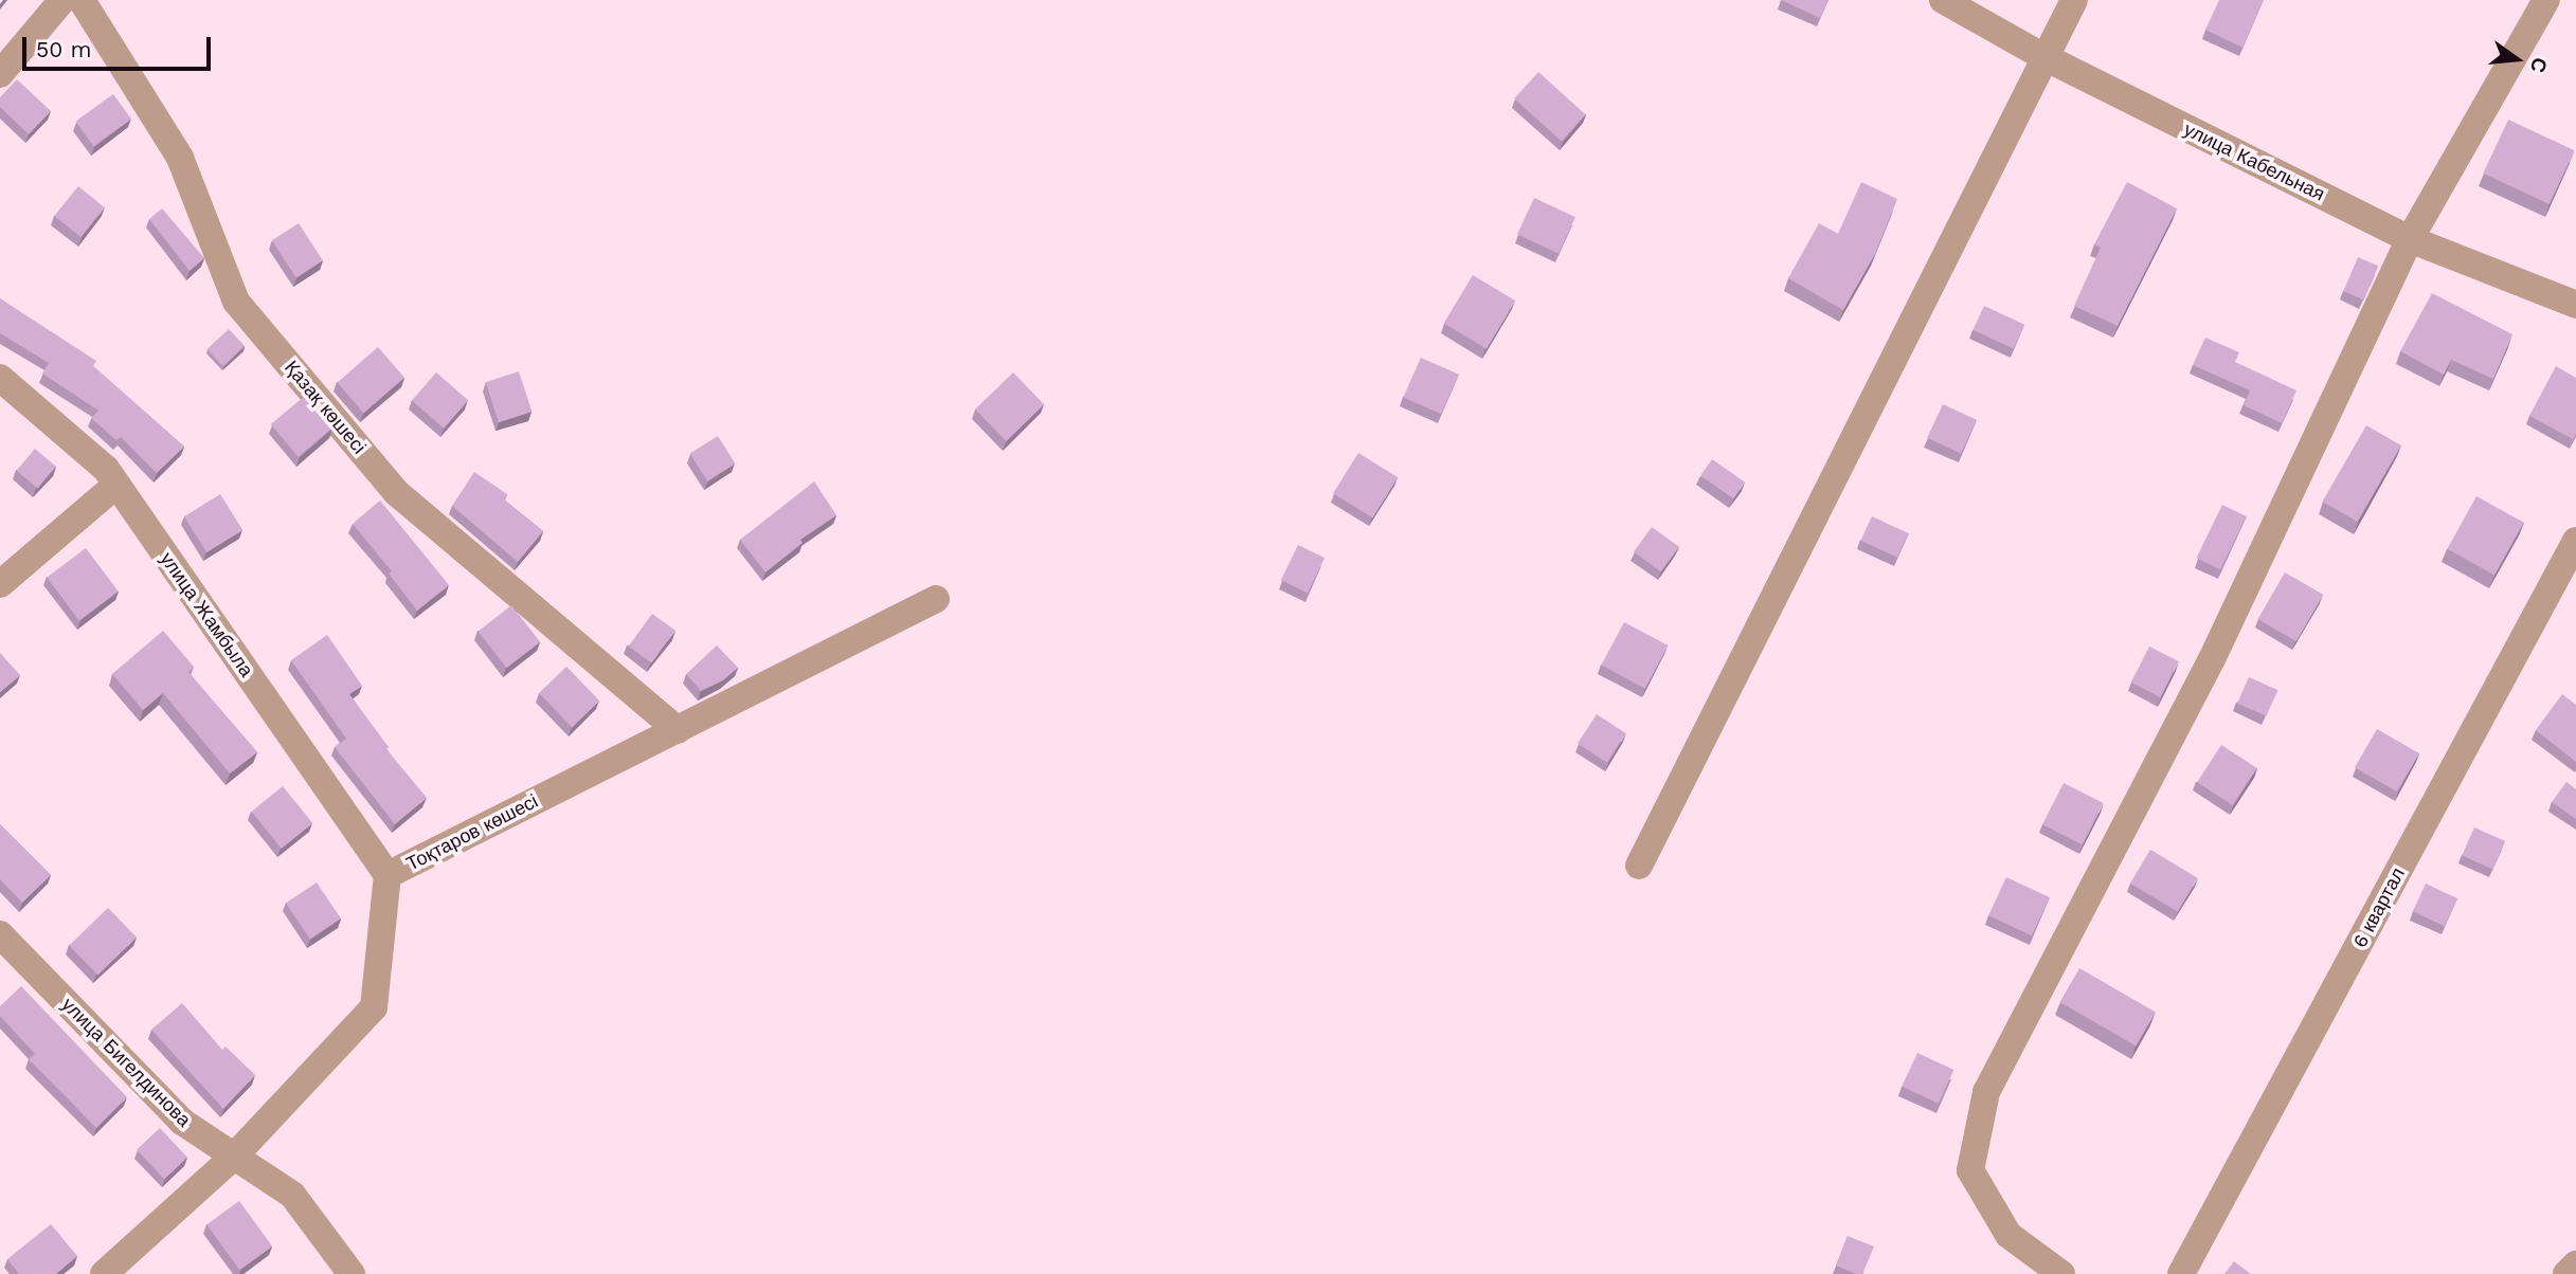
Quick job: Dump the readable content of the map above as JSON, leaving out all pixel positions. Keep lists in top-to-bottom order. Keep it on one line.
{"streets":{"street":["улица Кабельная","Қазақ көшесі","улица Жамбыла","Тоқтаров көшесі","6 квартал","улица Бигелдинова"]},"crossings":[["Қазақ көшесі","Тоқтаров көшесі"],["улица Жамбыла","Тоқтаров көшесі"],["Тоқтаров көшесі","улица Бигелдинова"]],"scale_bar":"50 m","north":"right"}
